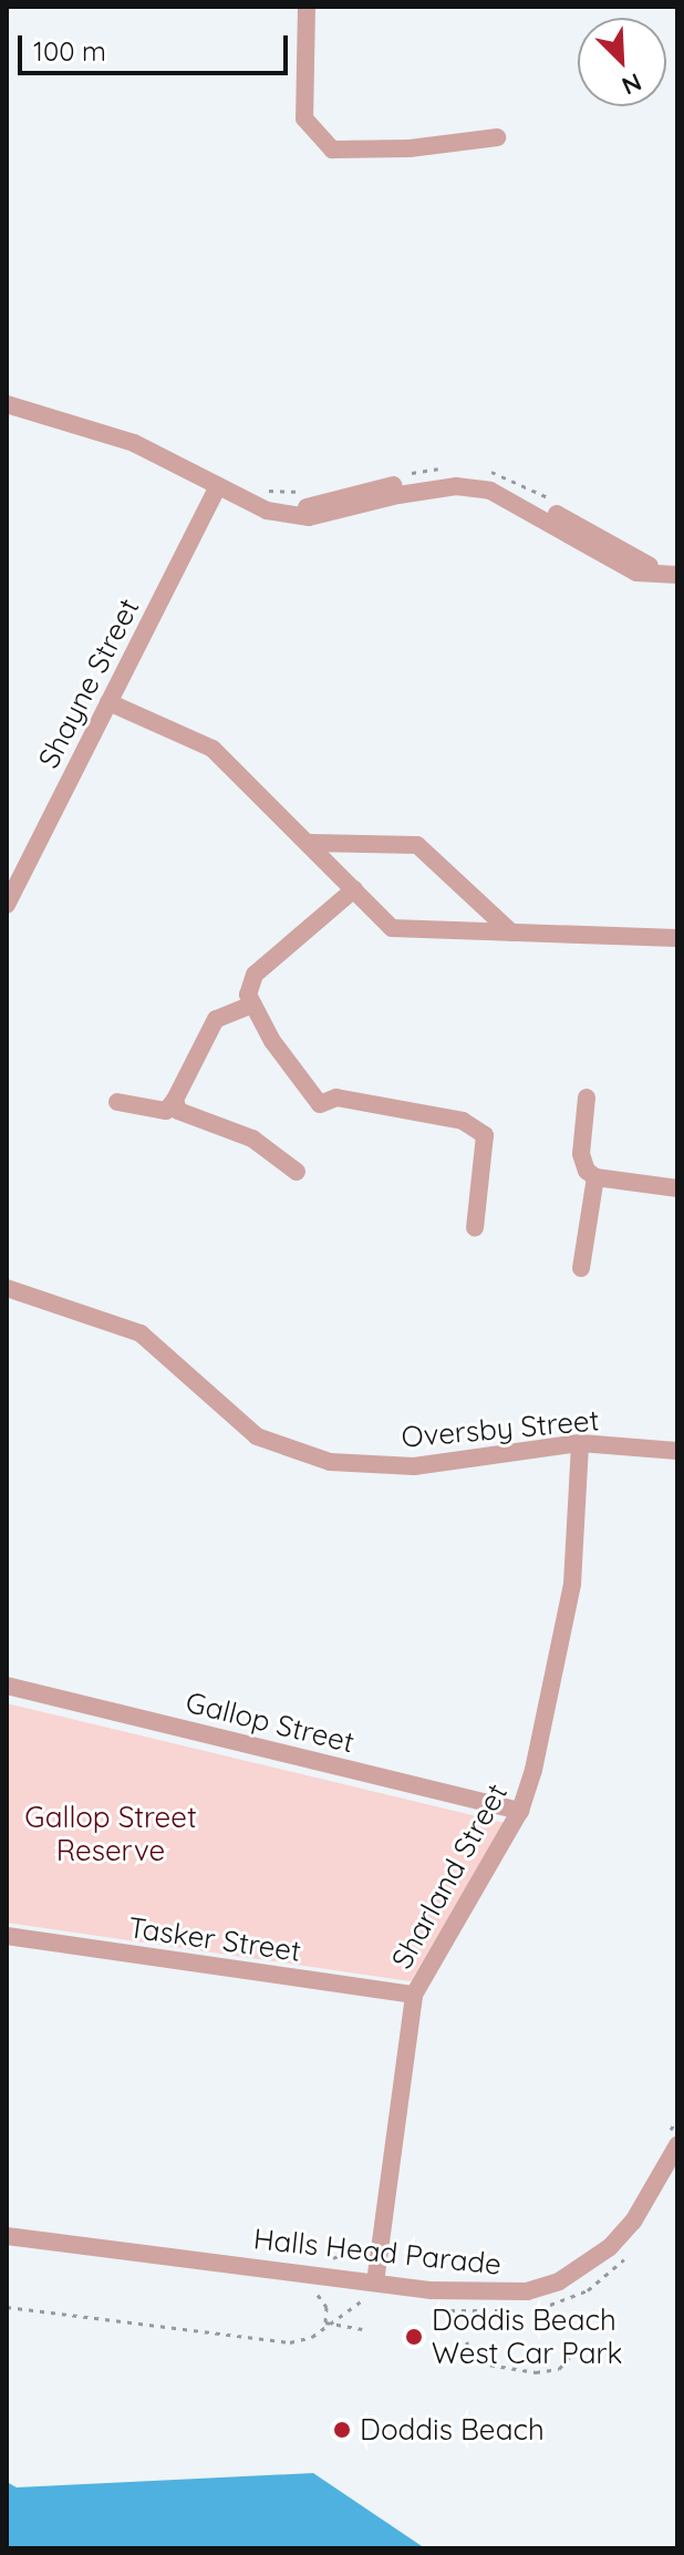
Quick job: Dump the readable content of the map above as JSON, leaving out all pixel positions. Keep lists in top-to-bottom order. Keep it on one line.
{"streets":{"street":["Shayne Street","Oversby Street","Gallop Street","Sharland Street","Tasker Street","Halls Head Parade"]},"crossings":[["Oversby Street","Sharland Street"],["Gallop Street","Sharland Street"],["Sharland Street","Tasker Street"],["Sharland Street","Halls Head Parade"]],"parks":["Gallop Street Reserve"],"places":["Doddis Beach West Car Park","Doddis Beach"],"scale_bar":"100 m","north":"bottom right"}
